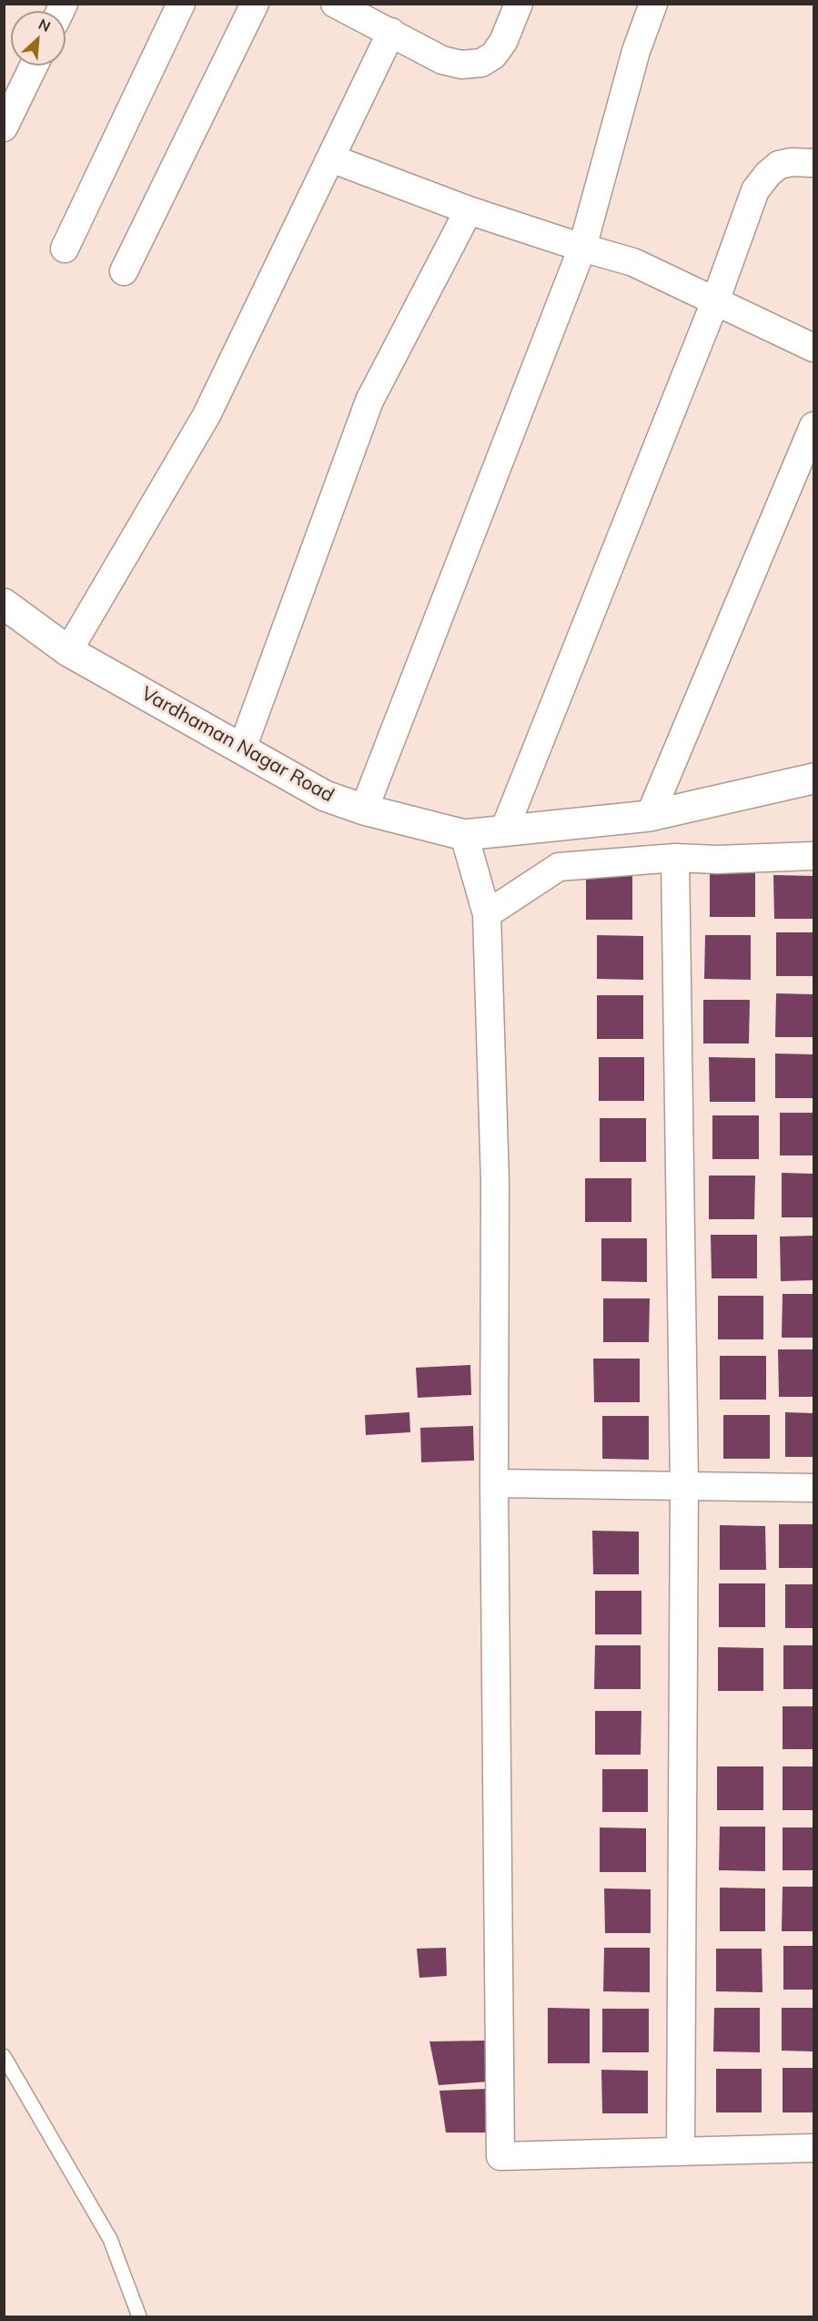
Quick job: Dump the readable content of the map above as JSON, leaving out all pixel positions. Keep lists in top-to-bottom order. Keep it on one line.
{"streets":{"street":["Vardhaman Nagar Road"]},"north":"top right"}
